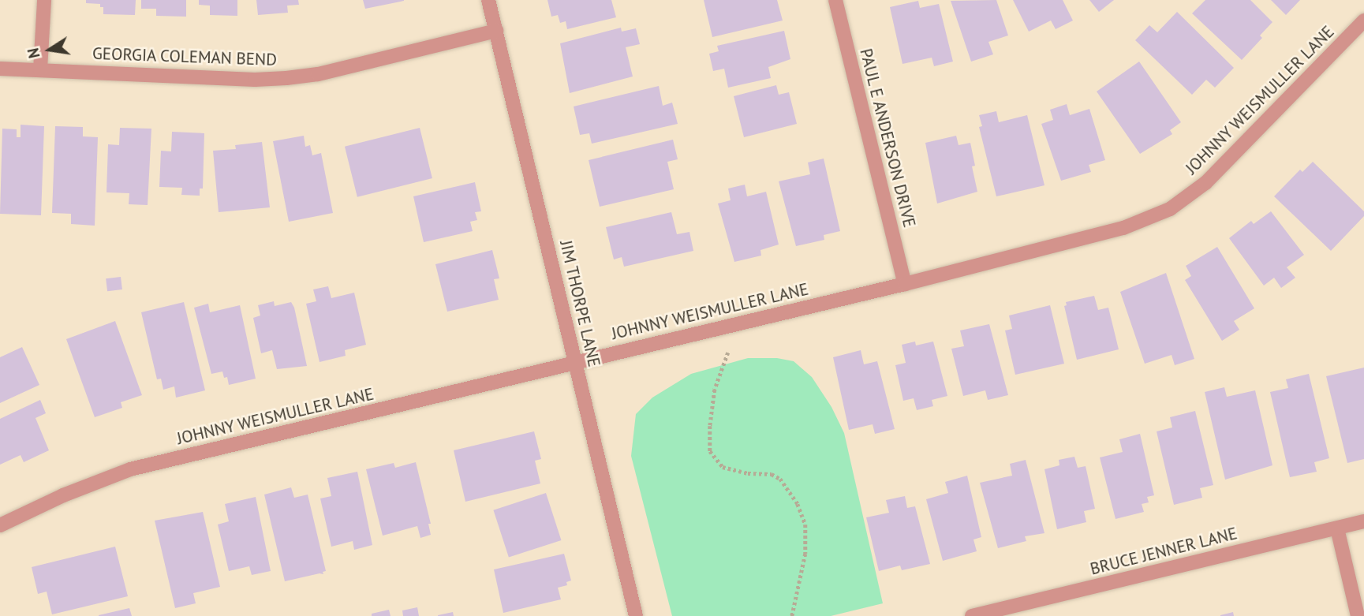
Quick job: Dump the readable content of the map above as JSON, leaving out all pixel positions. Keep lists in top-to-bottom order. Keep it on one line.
{"streets":{"street":["GEORGIA COLEMAN BEND","JOHNNY WEISMULLER LANE","PAUL E ANDERSON DRIVE","JIM THORPE LANE","BRUCE JENNER LANE"]},"crossings":[["GEORGIA COLEMAN BEND","JIM THORPE LANE"],["JOHNNY WEISMULLER LANE","PAUL E ANDERSON DRIVE"],["JOHNNY WEISMULLER LANE","JIM THORPE LANE"]],"north":"left"}
